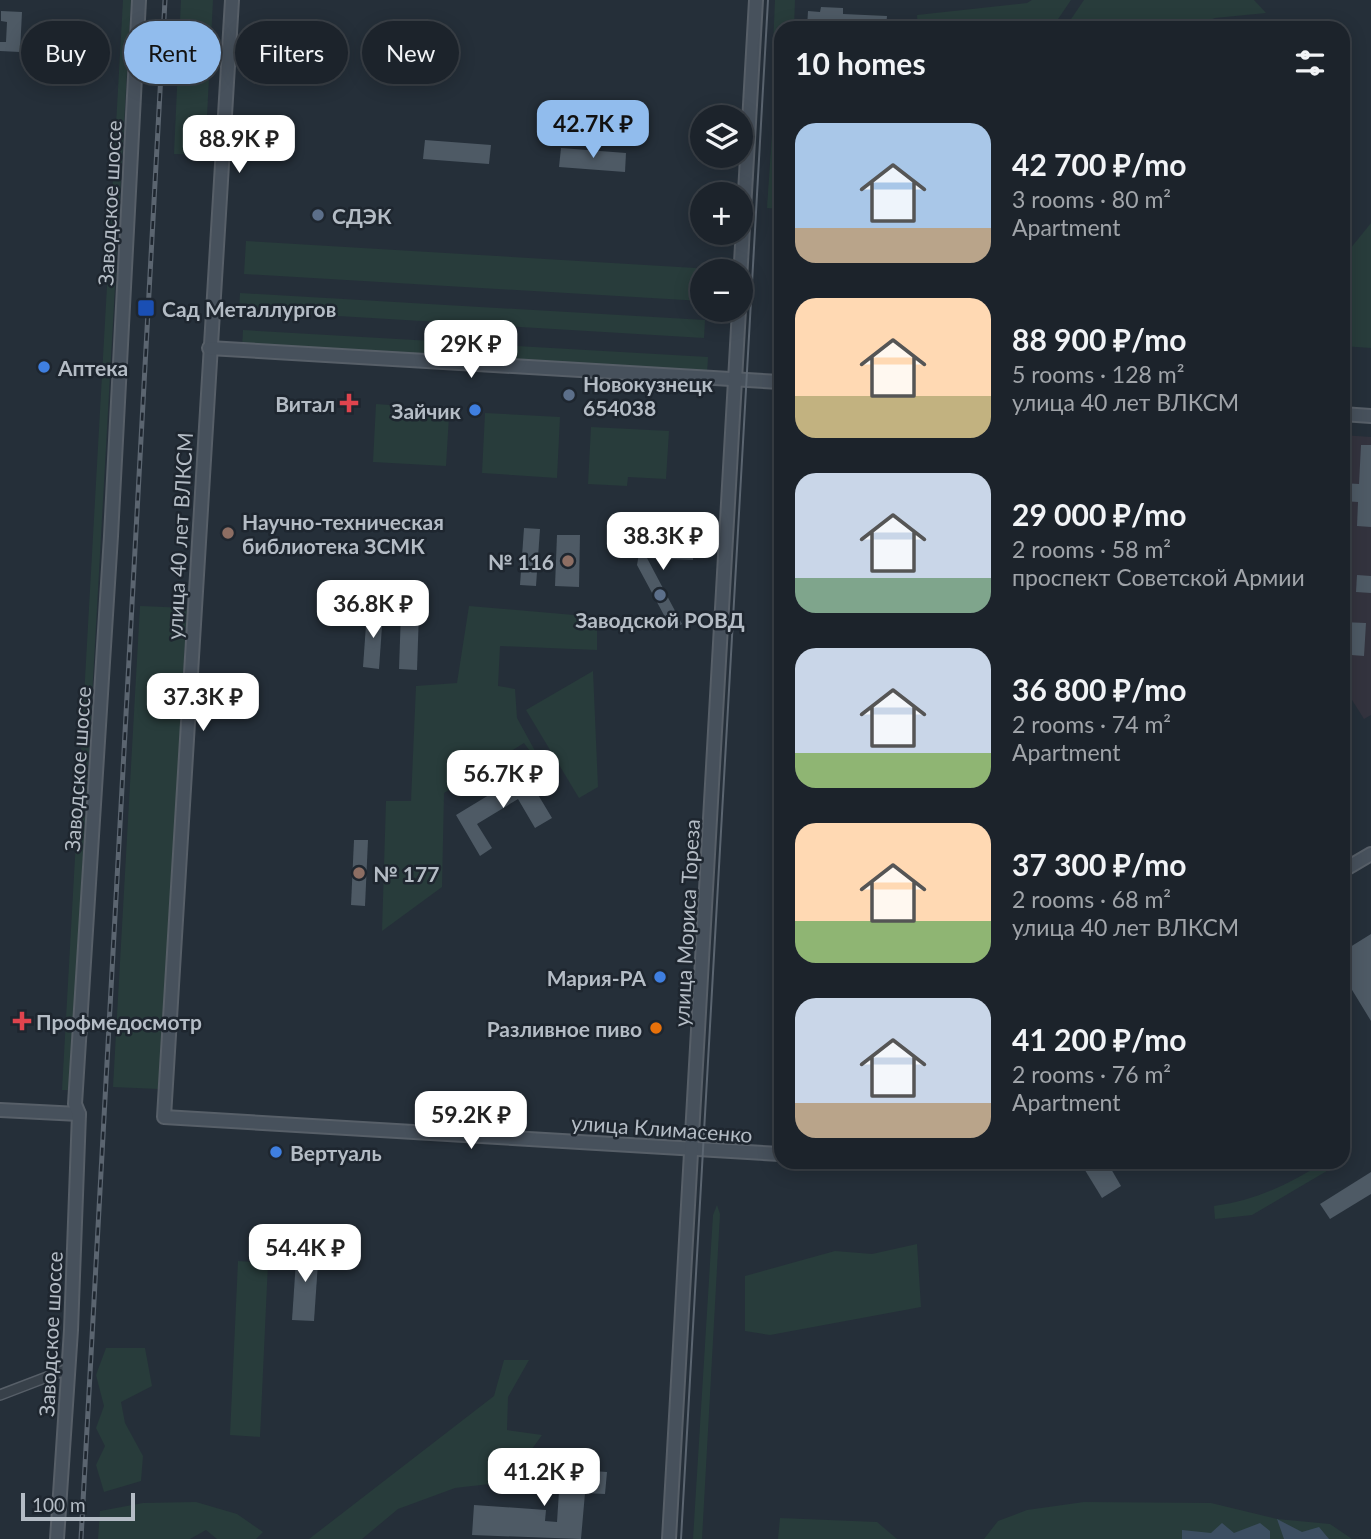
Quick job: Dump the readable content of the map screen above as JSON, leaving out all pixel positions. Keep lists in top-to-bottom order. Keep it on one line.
{"streets":{"street":["Заводское шоссе","улица 40 лет ВЛКСМ","улица Мориса Тореза","улица Климасенко"]},"crossings":[["улица 40 лет ВЛКСМ","улица Климасенко"],["улица Мориса Тореза","улица Климасенко"]],"places":{"other":["СДЭК","Аптека","Новокузнецк 654038","Зайчик","Научно-техническая библиотека ЗСМК","№ 116","Заводской РОВД","№ 177","Мария-РА","Разливное пиво","Вертуаль"],"transit":["Сад Металлургов"],"health":["Витал","Профмедосмотр"]},"scale_bar":"100 m","page":{"chip":["Buy","Rent","Filters","New"],"heading":"10 homes","price":["42.7K ₽","88.9K ₽","29K ₽","38.3K ₽","36.8K ₽","37.3K ₽","56.7K ₽","59.2K ₽","54.4K ₽","41.2K ₽"],"map_buttons":["+","−"],"list":[{"name":"42 700 ₽/mo","note":"3 rooms · 80 m² · Apartment"},{"name":"88 900 ₽/mo","note":"5 rooms · 128 m² · улица 40 лет ВЛКСМ"},{"name":"29 000 ₽/mo","note":"2 rooms · 58 m² · проспект Советской Армии"},{"name":"36 800 ₽/mo","note":"2 rooms · 74 m² · Apartment"},{"name":"37 300 ₽/mo","note":"2 rooms · 68 m² · улица 40 лет ВЛКСМ"},{"name":"41 200 ₽/mo","note":"2 rooms · 76 m² · Apartment"}],"scale":"100 m"}}
